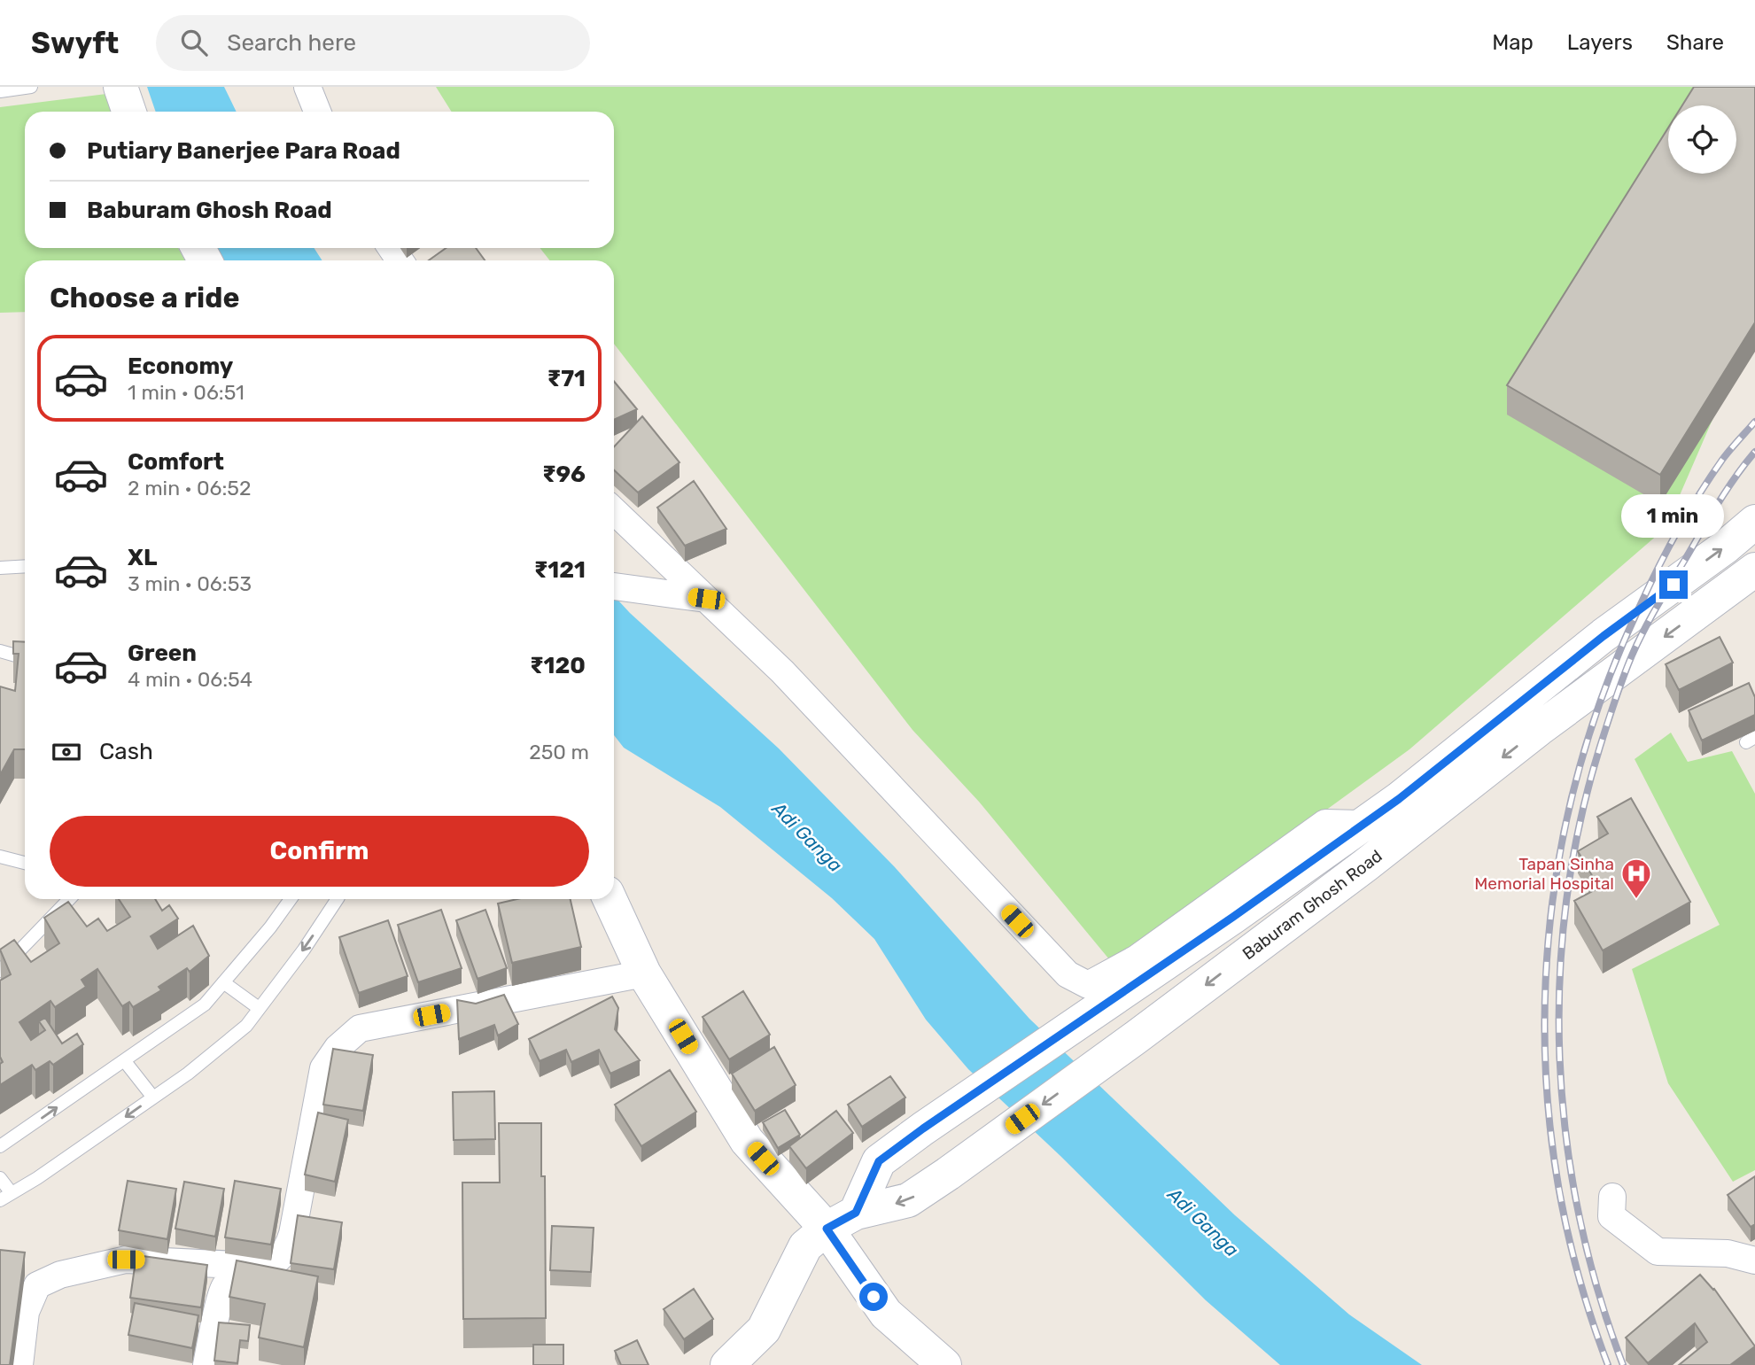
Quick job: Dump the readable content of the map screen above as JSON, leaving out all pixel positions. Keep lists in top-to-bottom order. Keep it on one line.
{"streets":{"main road":["Baburam Ghosh Road"]},"water":["Adi Ganga"],"places":{"hospital":["Tapan Sinha Memorial Hospital"]},"page":{"header":"Swyft","search":"Search here","nav":["Map","Layers","Share"],"banner":["Putiary Banerjee Para Road","Baburam Ghosh Road"],"heading":"Choose a ride","list":[{"name":"Economy","note":"1 min · 06:51","value":"₹71"},{"name":"Comfort","note":"2 min · 06:52","value":"₹96"},{"name":"XL","note":"3 min · 06:53","value":"₹121"},{"name":"Green","note":"4 min · 06:54","value":"₹120"}],"bubble":"1 min","pay":["Cash","250 m"],"buttons":"Confirm"}}
